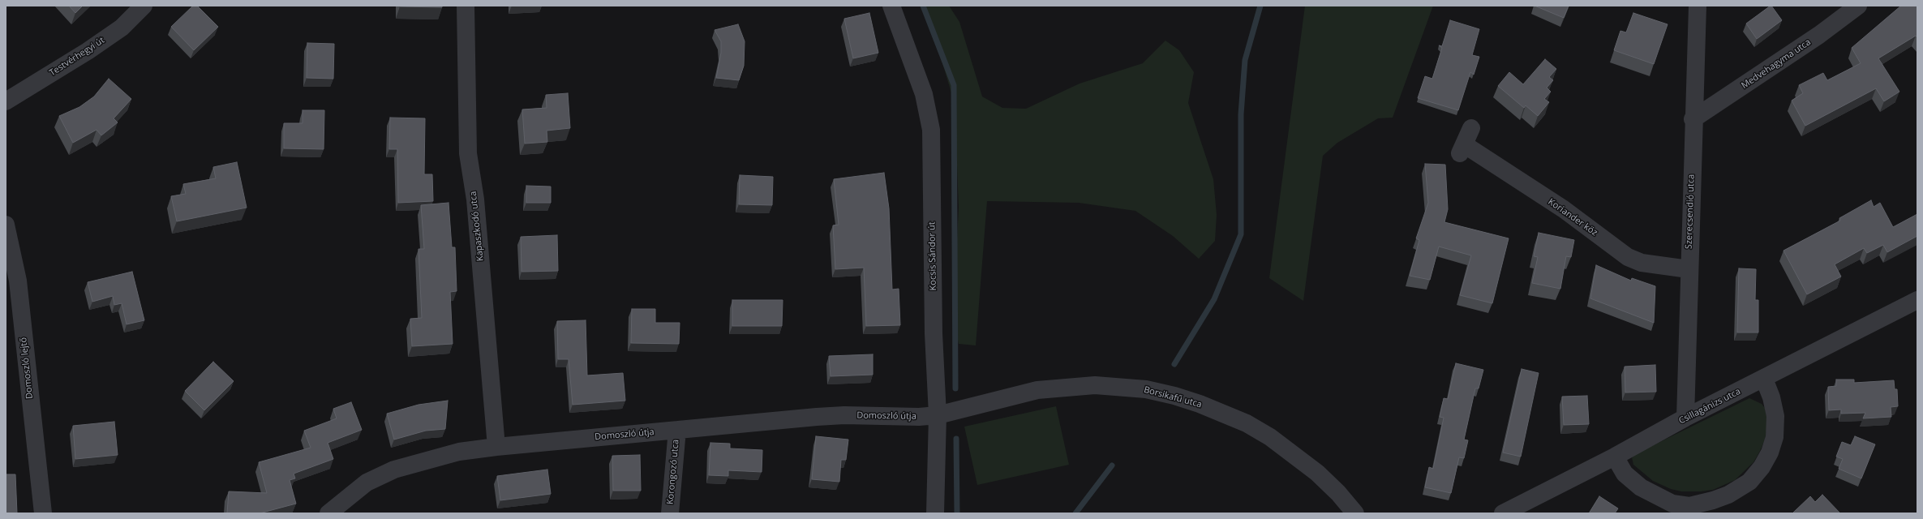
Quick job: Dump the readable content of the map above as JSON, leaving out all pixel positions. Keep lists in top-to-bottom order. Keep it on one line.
{"streets":{"street":["Testvérhegyi út","Medvehagyma utca","Szerecsendió utca","Koriander köz","Kapaszkodó utca","Kocsis Sándor út","Domoszló lejtő","Borsikafű utca","Csillagánizs utca","Domoszló útja","Korongozó utca"]},"crossings":[["Medvehagyma utca","Szerecsendió utca"],["Szerecsendió utca","Koriander köz"],["Szerecsendió utca","Csillagánizs utca"],["Kapaszkodó utca","Domoszló útja"],["Kocsis Sándor út","Borsikafű utca"],["Kocsis Sándor út","Domoszló útja"],["Borsikafű utca","Domoszló útja"],["Domoszló útja","Korongozó utca"]]}
